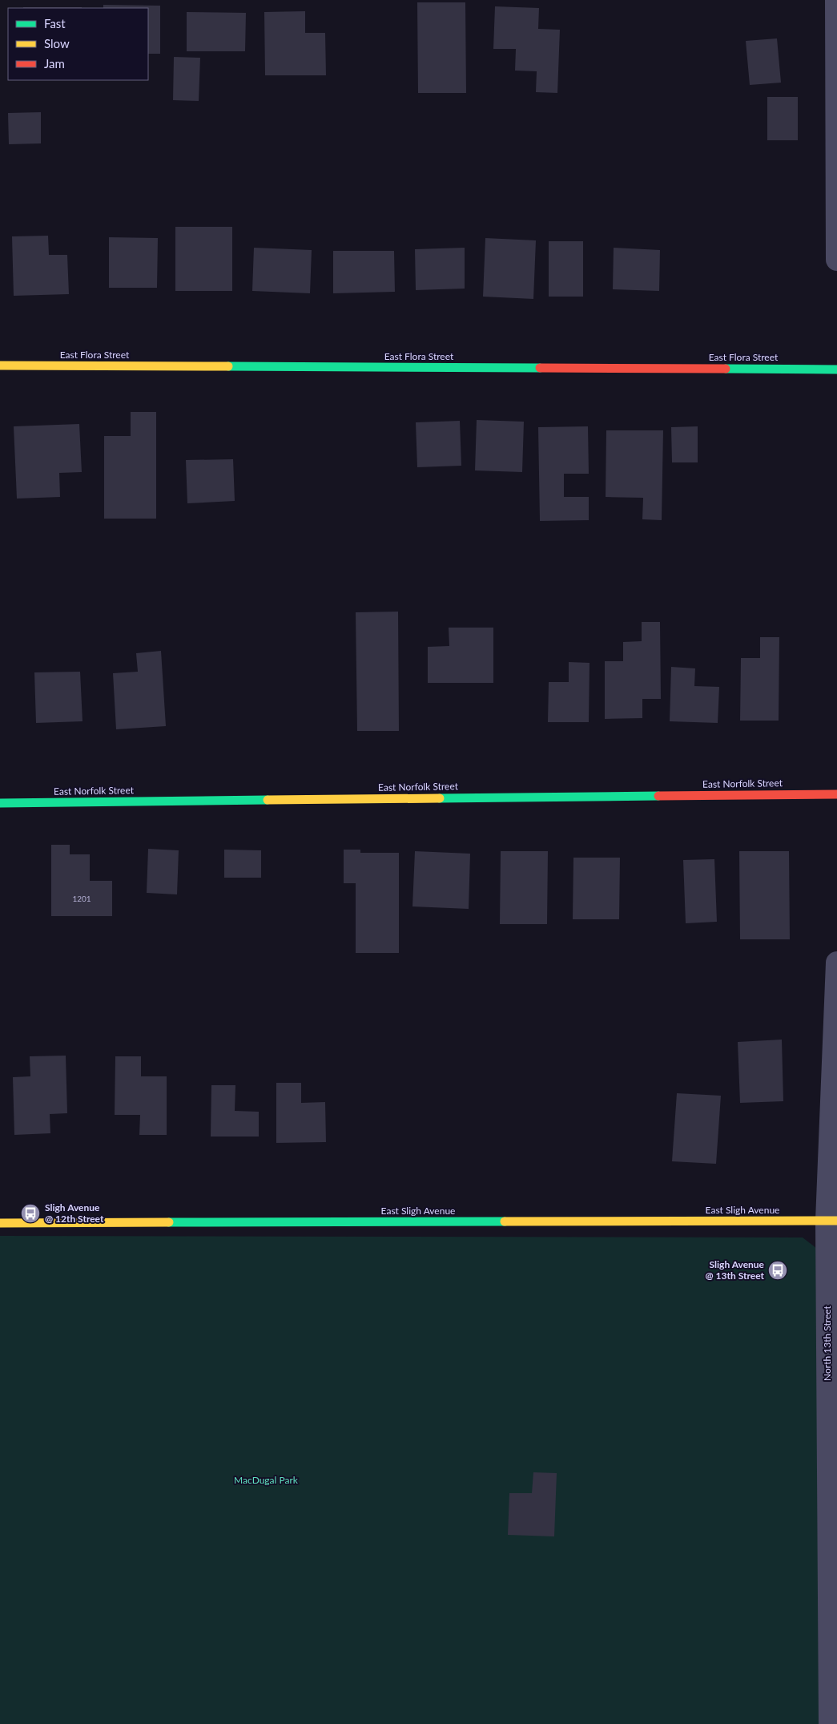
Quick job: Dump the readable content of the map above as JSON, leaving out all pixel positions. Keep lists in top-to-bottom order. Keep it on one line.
{"streets":{"street":["East Flora Street","East Norfolk Street","East Sligh Avenue","North 13th Street"]},"crossings":[["East Sligh Avenue","North 13th Street"]],"parks":["MacDugal Park"],"places":{"bus stop":["Sligh Avenue @ 12th Street","Sligh Avenue @ 13th Street"]},"house_numbers":["1201"],"legend":["Fast","Slow","Jam"]}
